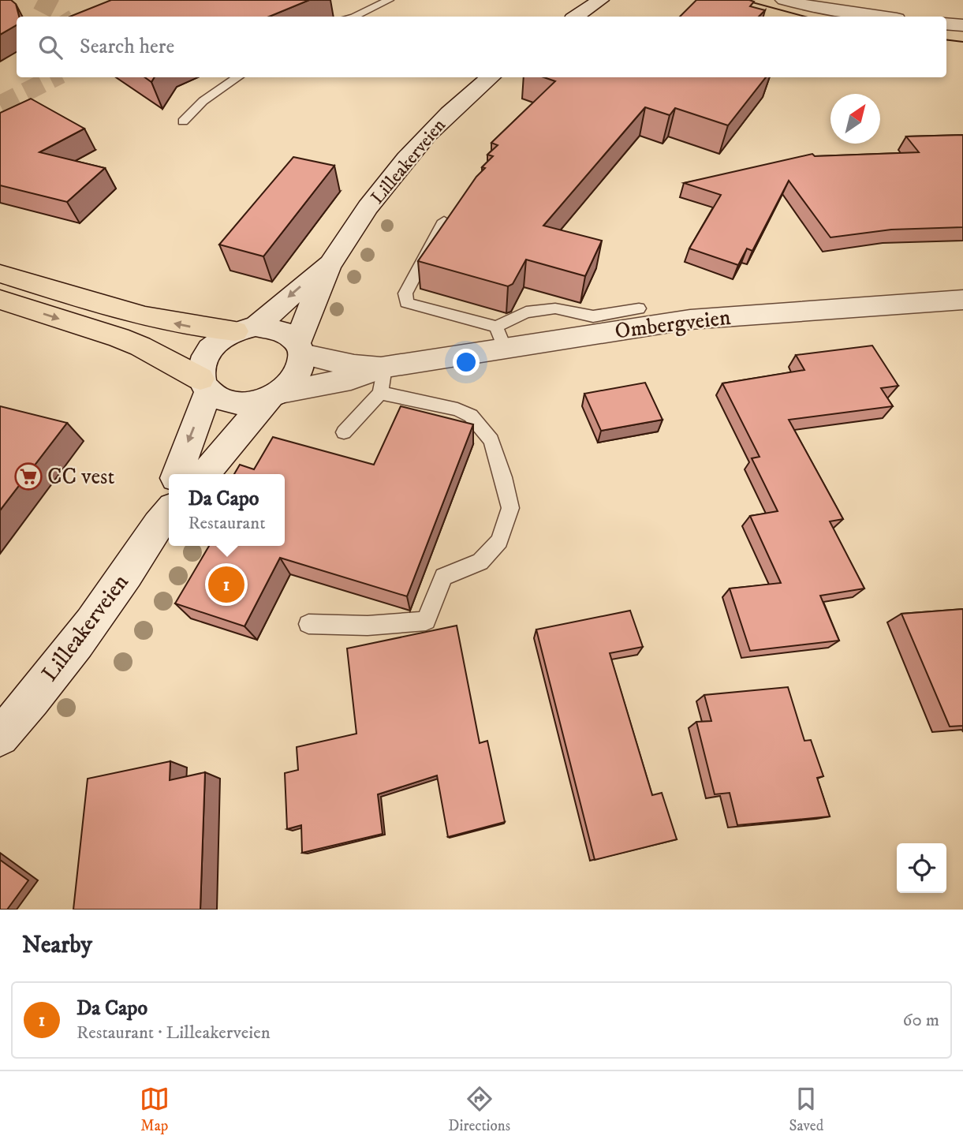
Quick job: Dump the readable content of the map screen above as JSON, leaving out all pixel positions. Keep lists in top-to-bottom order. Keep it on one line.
{"streets":{"main road":["Lilleakerveien","Ombergveien"]},"crossings":[["Lilleakerveien","Ombergveien"]],"places":{"supermarket":["CC vest"]},"north":"top right","page":{"search":"Search here","popup":["Da Capo","Restaurant"],"pins":"1","heading":"Nearby","list":[{"mark":"1","name":"Da Capo","note":"Restaurant · Lilleakerveien","value":"60 m"}],"nav":["Map","Directions","Saved"]}}
